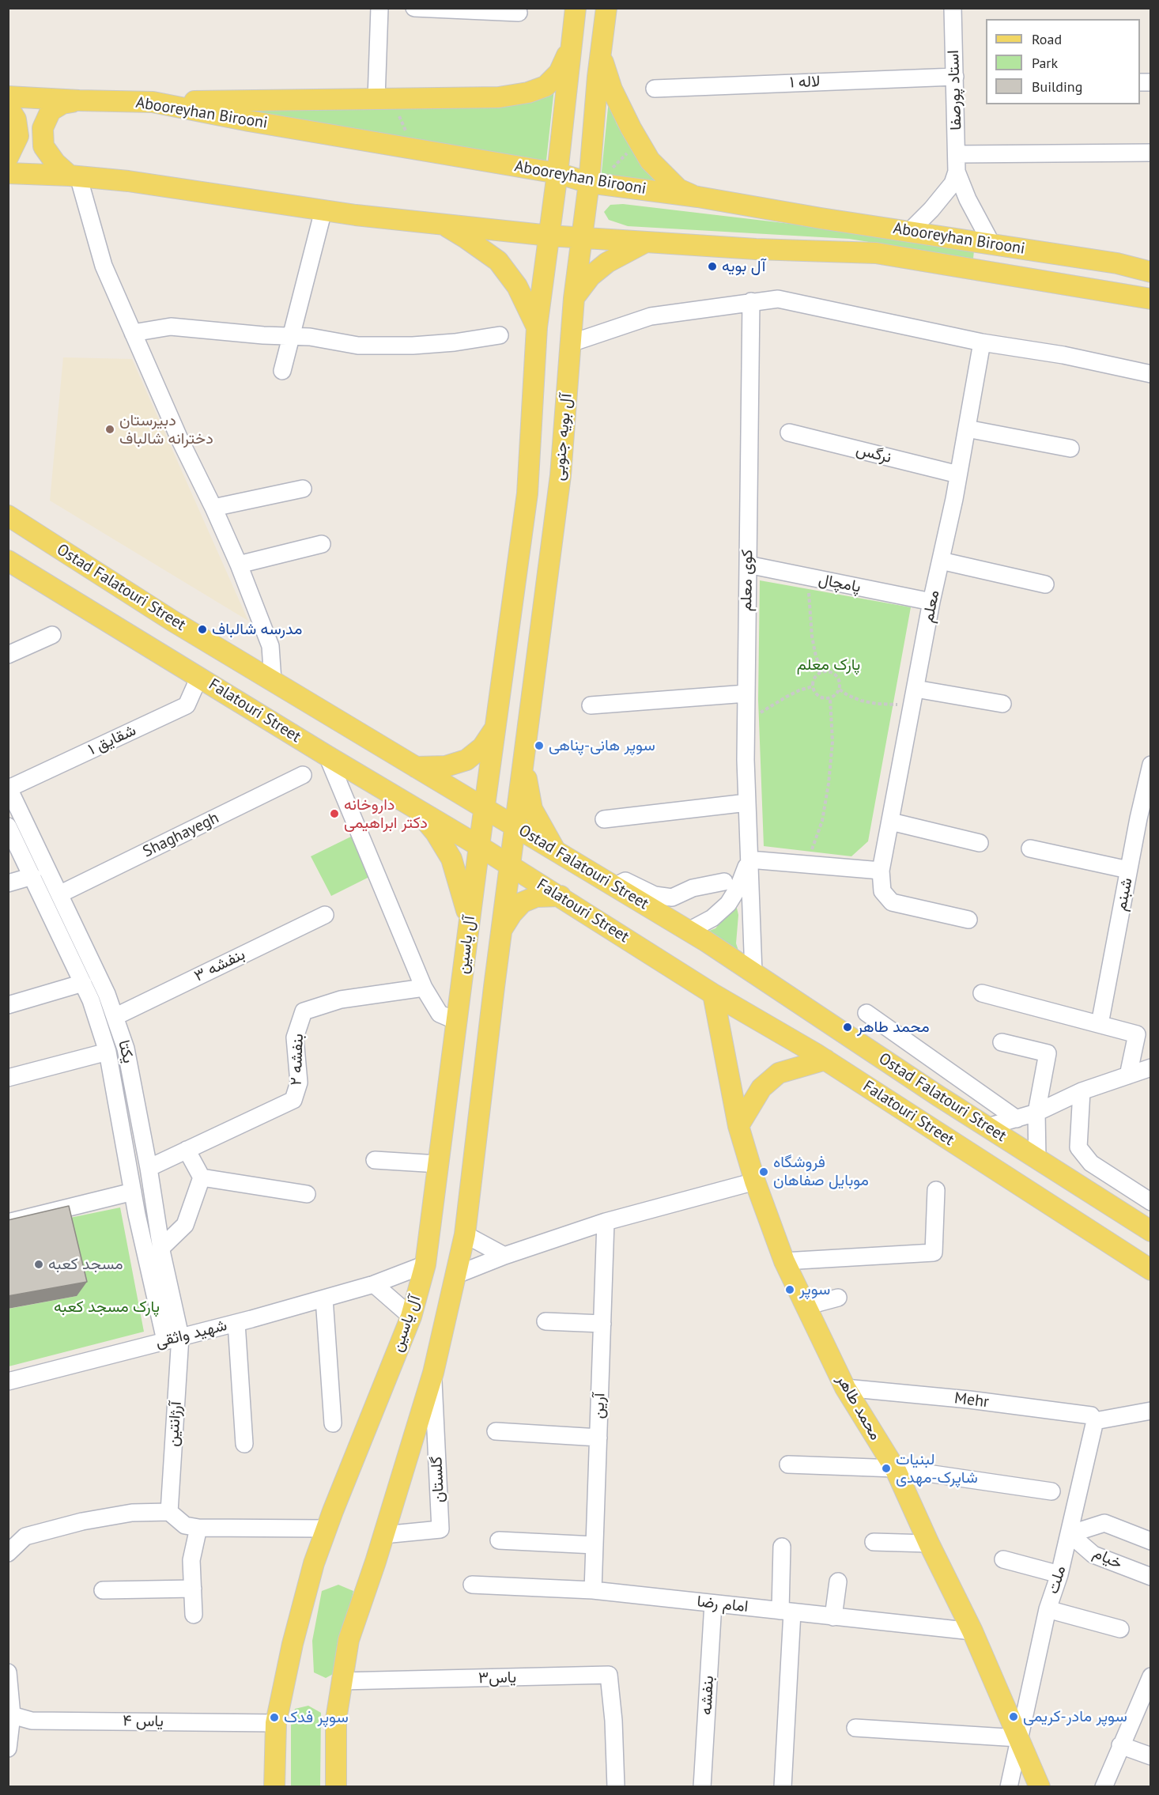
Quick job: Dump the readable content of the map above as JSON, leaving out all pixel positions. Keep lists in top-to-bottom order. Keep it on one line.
{"streets":{"main road":["Abooreyhan Birooni","آل بویه جنوبی","Ostad Falatouri Street","Falatouri Street","آل یاسین","محمد طاهر"],"street":["لاله ۱","استاد پورصفا","نرگس","کوی معلم","پامچال","معلم","شقایق ۱","Shaghayegh","شبنم","بنفشه ۳","یکتا","بنفشه ۲","شهید واثقی","Mehr","آرین","آرژانتین","گلستان","خیام","ملت","امام رضا","یاس۳","بنفشه","یاس ۴"]},"crossings":[["لاله ۱","استاد پورصفا"],["Abooreyhan Birooni","آل بویه جنوبی"],["آل بویه جنوبی","Ostad Falatouri Street"],["آل بویه جنوبی","Falatouri Street"],["آل بویه جنوبی","آل یاسین"],["نرگس","معلم"],["کوی معلم","پامچال"],["کوی معلم","Ostad Falatouri Street"],["پامچال","معلم"],["Falatouri Street","شقایق ۱"],["Falatouri Street","آل یاسین"],["Falatouri Street","محمد طاهر"],["شقایق ۱","یکتا"],["Shaghayegh","یکتا"],["آل یاسین","شهید واثقی"],["آل یاسین","گلستان"],["آل یاسین","یاس۳"],["آل یاسین","یاس ۴"],["بنفشه ۳","یکتا"],["یکتا","بنفشه ۲"],["یکتا","شهید واثقی"],["یکتا","آرژانتین"],["شهید واثقی","آرژانتین"],["Mehr","محمد طاهر"],["Mehr","ملت"],["آرین","امام رضا"],["محمد طاهر","ملت"],["محمد طاهر","امام رضا"],["خیام","ملت"],["امام رضا","بنفشه"]],"parks":["پارک معلم","پارک مسجد کعبه"],"places":["آل بویه","دبیرستان دخترانه شالباف","مدرسه شالباف","سوپر هانی-پناهی","داروخانه دکتر ابراهیمی","محمد طاهر","فروشگاه موبایل صفاهان","مسجد کعبه","سوپر","لبنیات شاپرک-مهدی","سوپر مادر-کریمی","سوپر فدک"],"legend":["Road","Park","Building"]}
